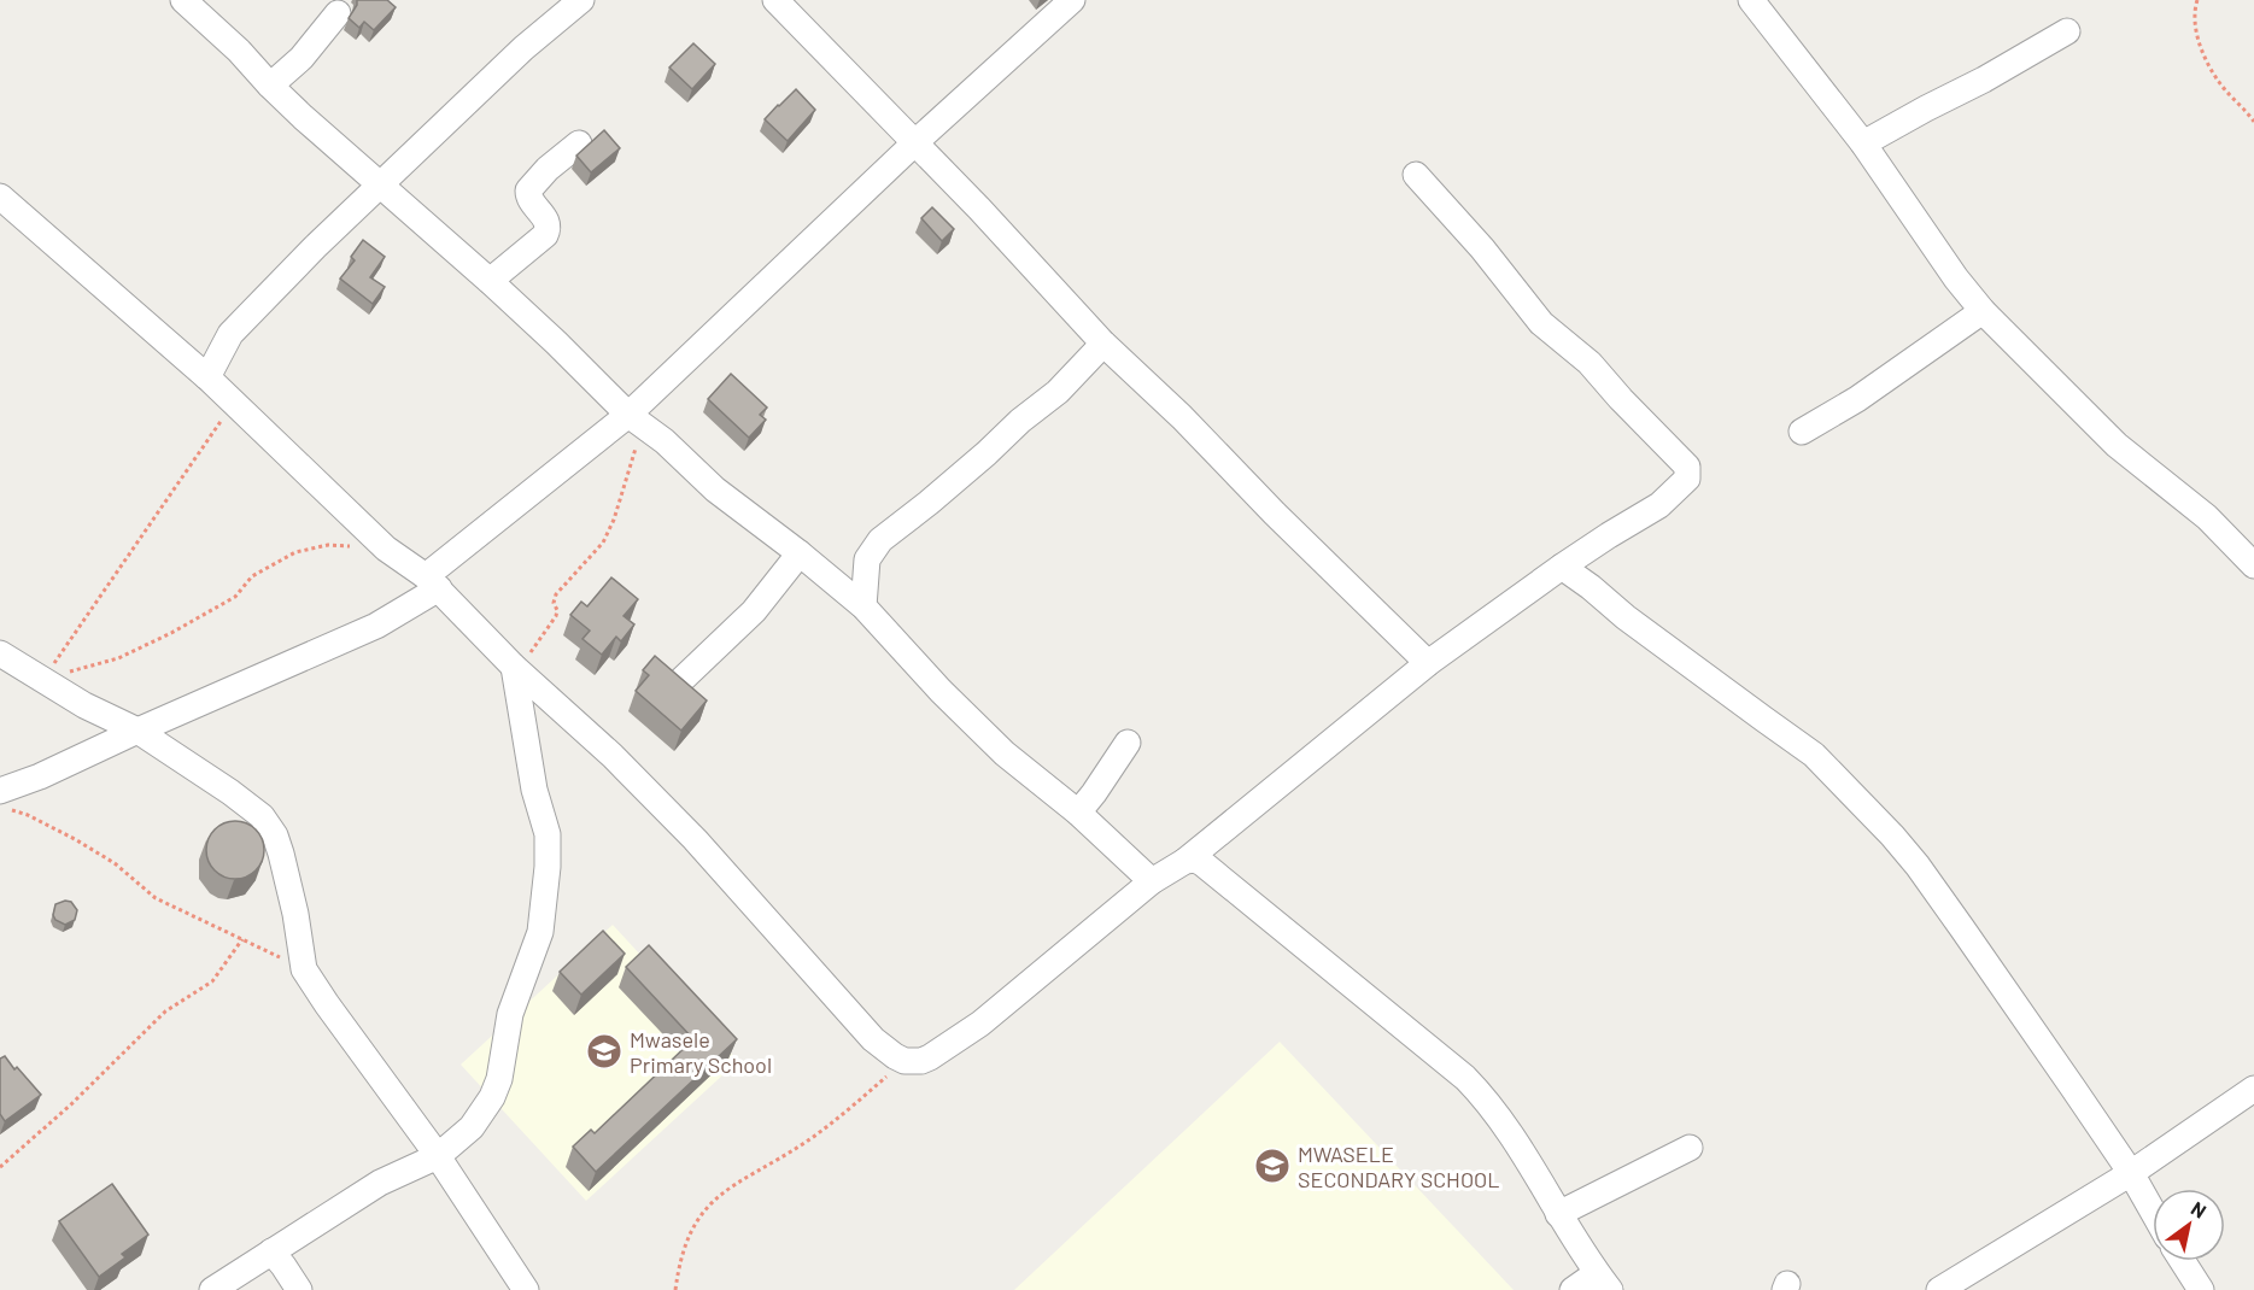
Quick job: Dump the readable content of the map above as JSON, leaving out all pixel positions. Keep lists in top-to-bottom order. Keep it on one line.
{"places":{"school or university":["Mwasele Primary School","MWASELE SECONDARY SCHOOL"]},"north":"top right"}
